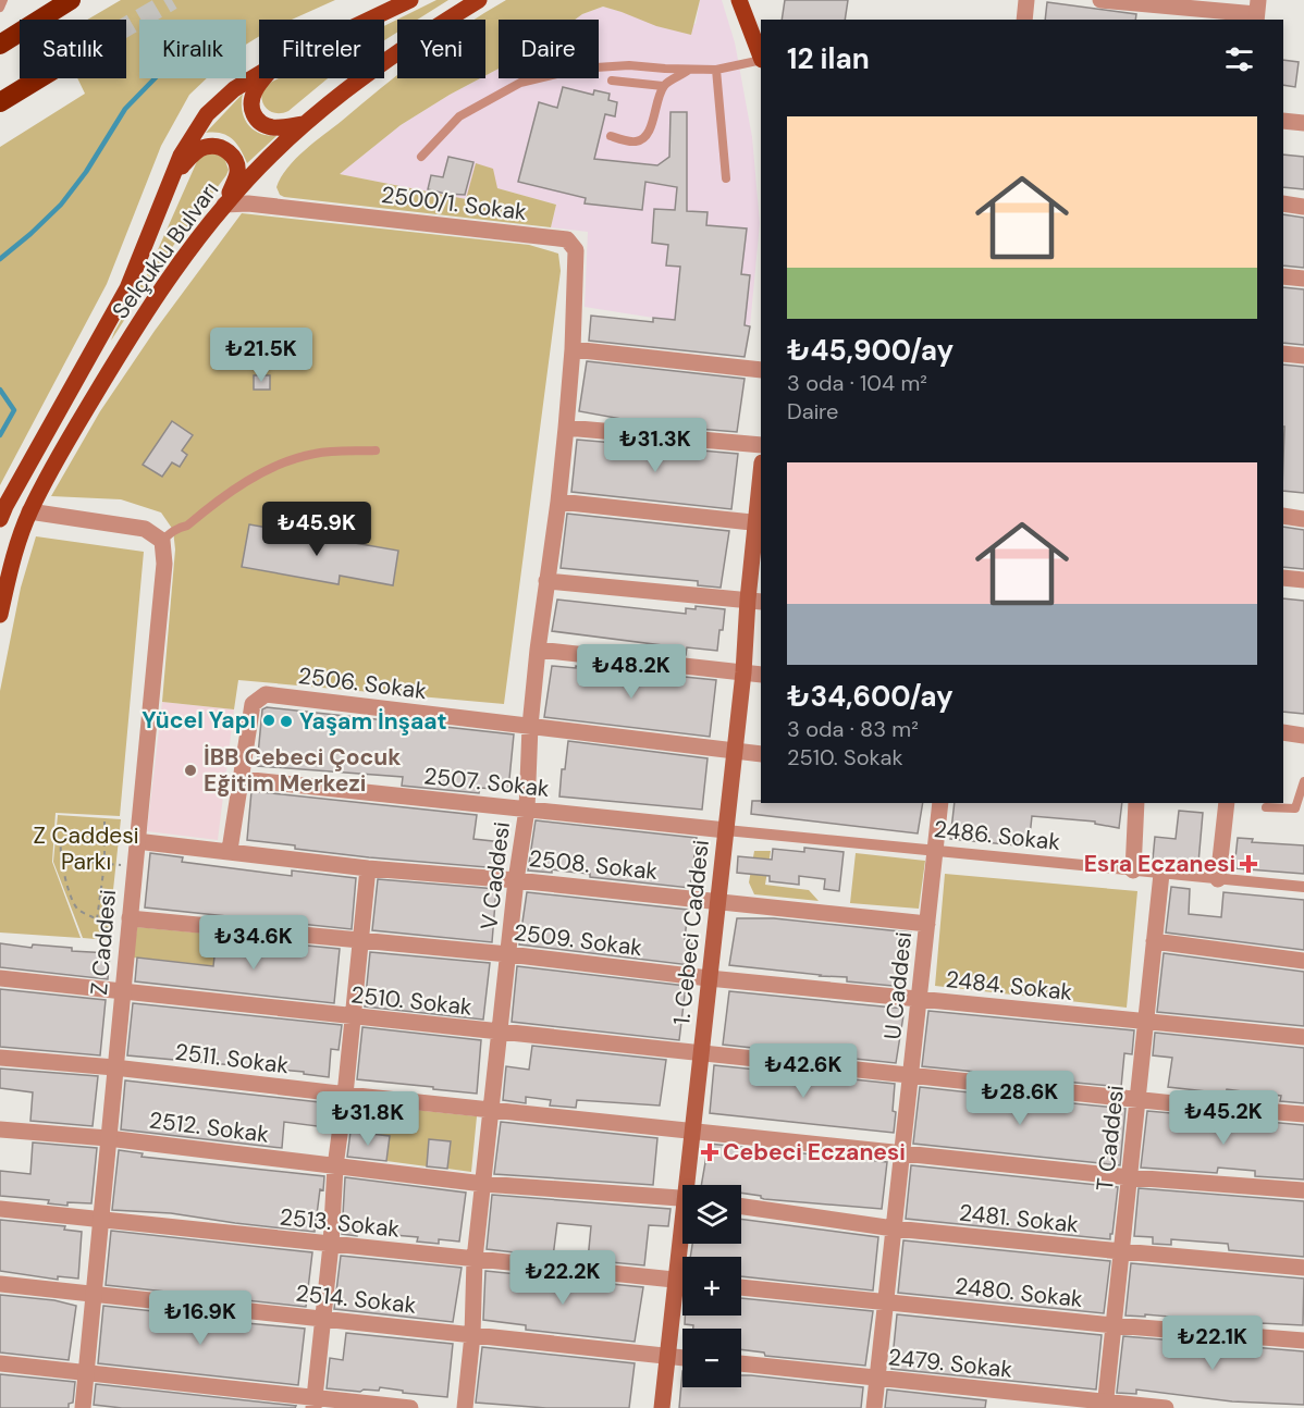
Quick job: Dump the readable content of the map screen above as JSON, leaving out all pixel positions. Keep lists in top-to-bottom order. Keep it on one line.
{"streets":{"main road":["Selçuklu Bulvarı","1. Cebeci Caddesi"],"street":["2500/1. Sokak","2506. Sokak","2507. Sokak","2486. Sokak","2508. Sokak","V Caddesi","2509. Sokak","Z Caddesi","U Caddesi","2484. Sokak","2510. Sokak","2511. Sokak","2512. Sokak","T Caddesi","2481. Sokak","2513. Sokak","2480. Sokak","2514. Sokak","2479. Sokak"]},"crossings":[["2500/1. Sokak","Selçuklu Bulvarı"],["2500/1. Sokak","V Caddesi"],["2506. Sokak","2507. Sokak"],["2506. Sokak","2508. Sokak"],["2506. Sokak","V Caddesi"],["2506. Sokak","1. Cebeci Caddesi"],["2507. Sokak","2486. Sokak"],["2507. Sokak","V Caddesi"],["2507. Sokak","1. Cebeci Caddesi"],["2486. Sokak","1. Cebeci Caddesi"],["2486. Sokak","U Caddesi"],["2486. Sokak","T Caddesi"],["2508. Sokak","V Caddesi"],["2508. Sokak","1. Cebeci Caddesi"],["2508. Sokak","Z Caddesi"],["2508. Sokak","U Caddesi"],["V Caddesi","2509. Sokak"],["V Caddesi","2510. Sokak"],["V Caddesi","2511. Sokak"],["V Caddesi","2512. Sokak"],["V Caddesi","2513. Sokak"],["V Caddesi","2514. Sokak"],["1. Cebeci Caddesi","2509. Sokak"],["1. Cebeci Caddesi","2484. Sokak"],["1. Cebeci Caddesi","2510. Sokak"],["1. Cebeci Caddesi","2511. Sokak"],["1. Cebeci Caddesi","2513. Sokak"],["1. Cebeci Caddesi","2514. Sokak"],["2509. Sokak","Z Caddesi"],["2509. Sokak","2484. Sokak"],["Z Caddesi","2510. Sokak"],["Z Caddesi","2511. Sokak"],["Z Caddesi","2512. Sokak"],["Z Caddesi","2513. Sokak"],["Z Caddesi","2514. Sokak"],["U Caddesi","2484. Sokak"],["U Caddesi","2510. Sokak"],["U Caddesi","2511. Sokak"],["U Caddesi","2481. Sokak"],["U Caddesi","2480. Sokak"],["U Caddesi","2479. Sokak"],["2484. Sokak","T Caddesi"],["2510. Sokak","T Caddesi"],["2511. Sokak","T Caddesi"],["T Caddesi","2481. Sokak"],["T Caddesi","2480. Sokak"],["T Caddesi","2479. Sokak"]],"parks":["Z Caddesi Parkı"],"places":{"other":["Yücel Yapı","Yaşam İnşaat","İBB Cebeci Çocuk Eğitim Merkezi"],"health":["Esra Eczanesi","Cebeci Eczanesi"]},"page":{"chip":["Satılık","Kiralık","Filtreler","Yeni","Daire"],"heading":"12 ilan","list":[{"name":"₺45,900/ay","note":"3 oda · 104 m² · Daire"},{"name":"₺34,600/ay","note":"3 oda · 83 m² · 2510. Sokak"}],"price":["₺21.5K","₺31.3K","₺45.9K","₺48.2K","₺34.6K","₺42.6K","₺28.6K","₺45.2K","₺31.8K","₺22.2K","₺16.9K","₺22.1K"],"map_buttons":["+","−"]}}
